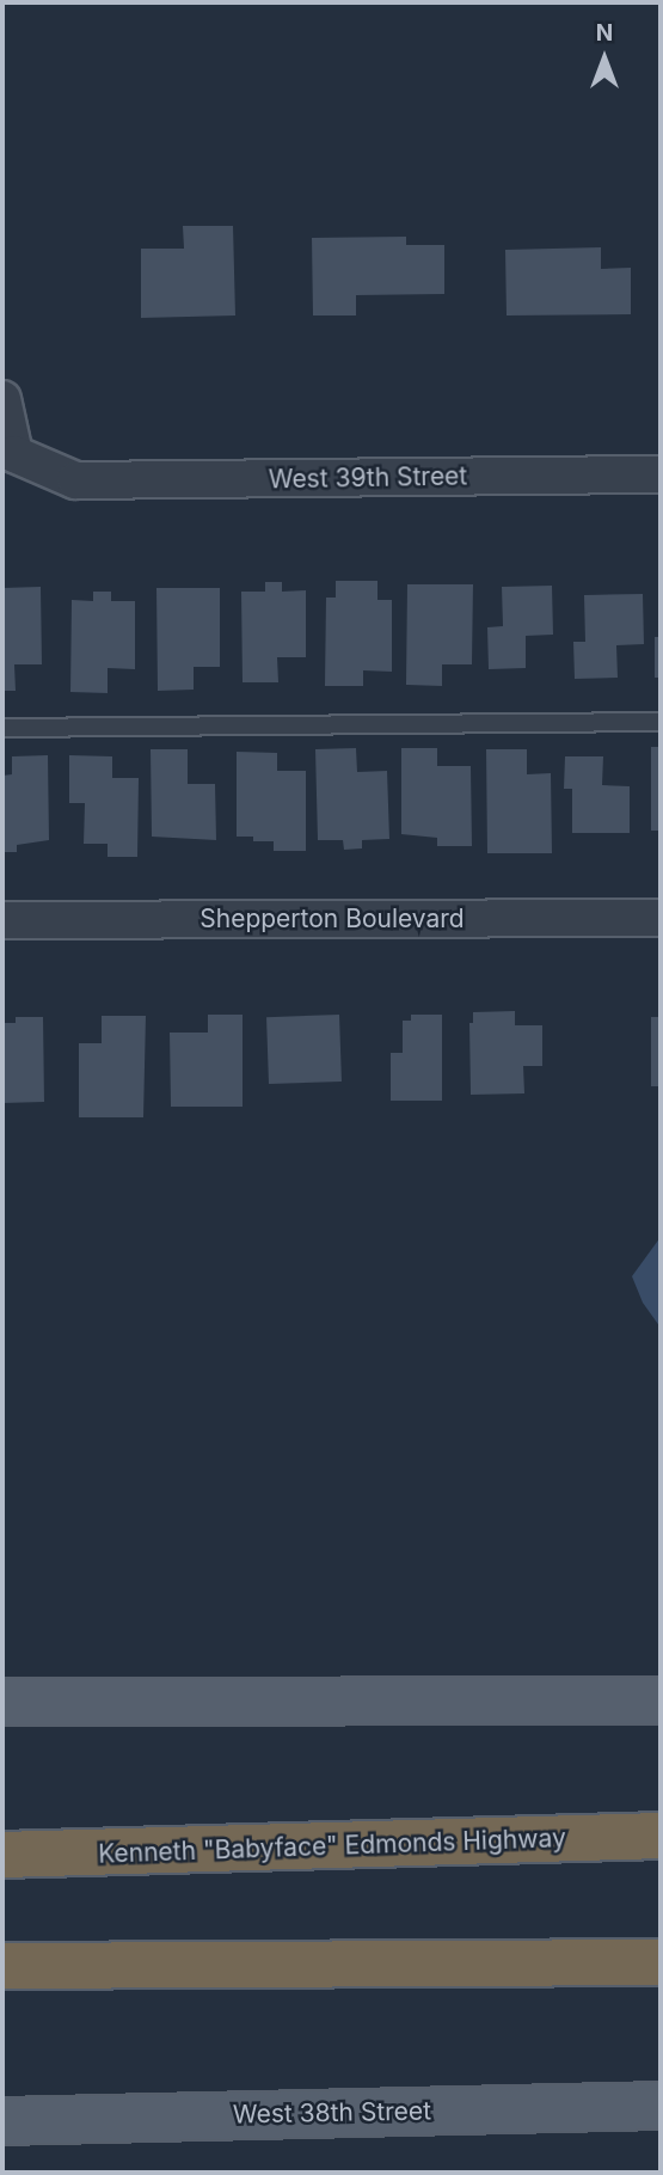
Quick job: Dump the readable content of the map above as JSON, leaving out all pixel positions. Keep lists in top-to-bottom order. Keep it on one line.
{"streets":{"highway":["Kenneth \"Babyface\" Edmonds Highway"],"main road":["West 38th Street"],"street":["West 39th Street","Shepperton Boulevard"]},"north":"top"}
